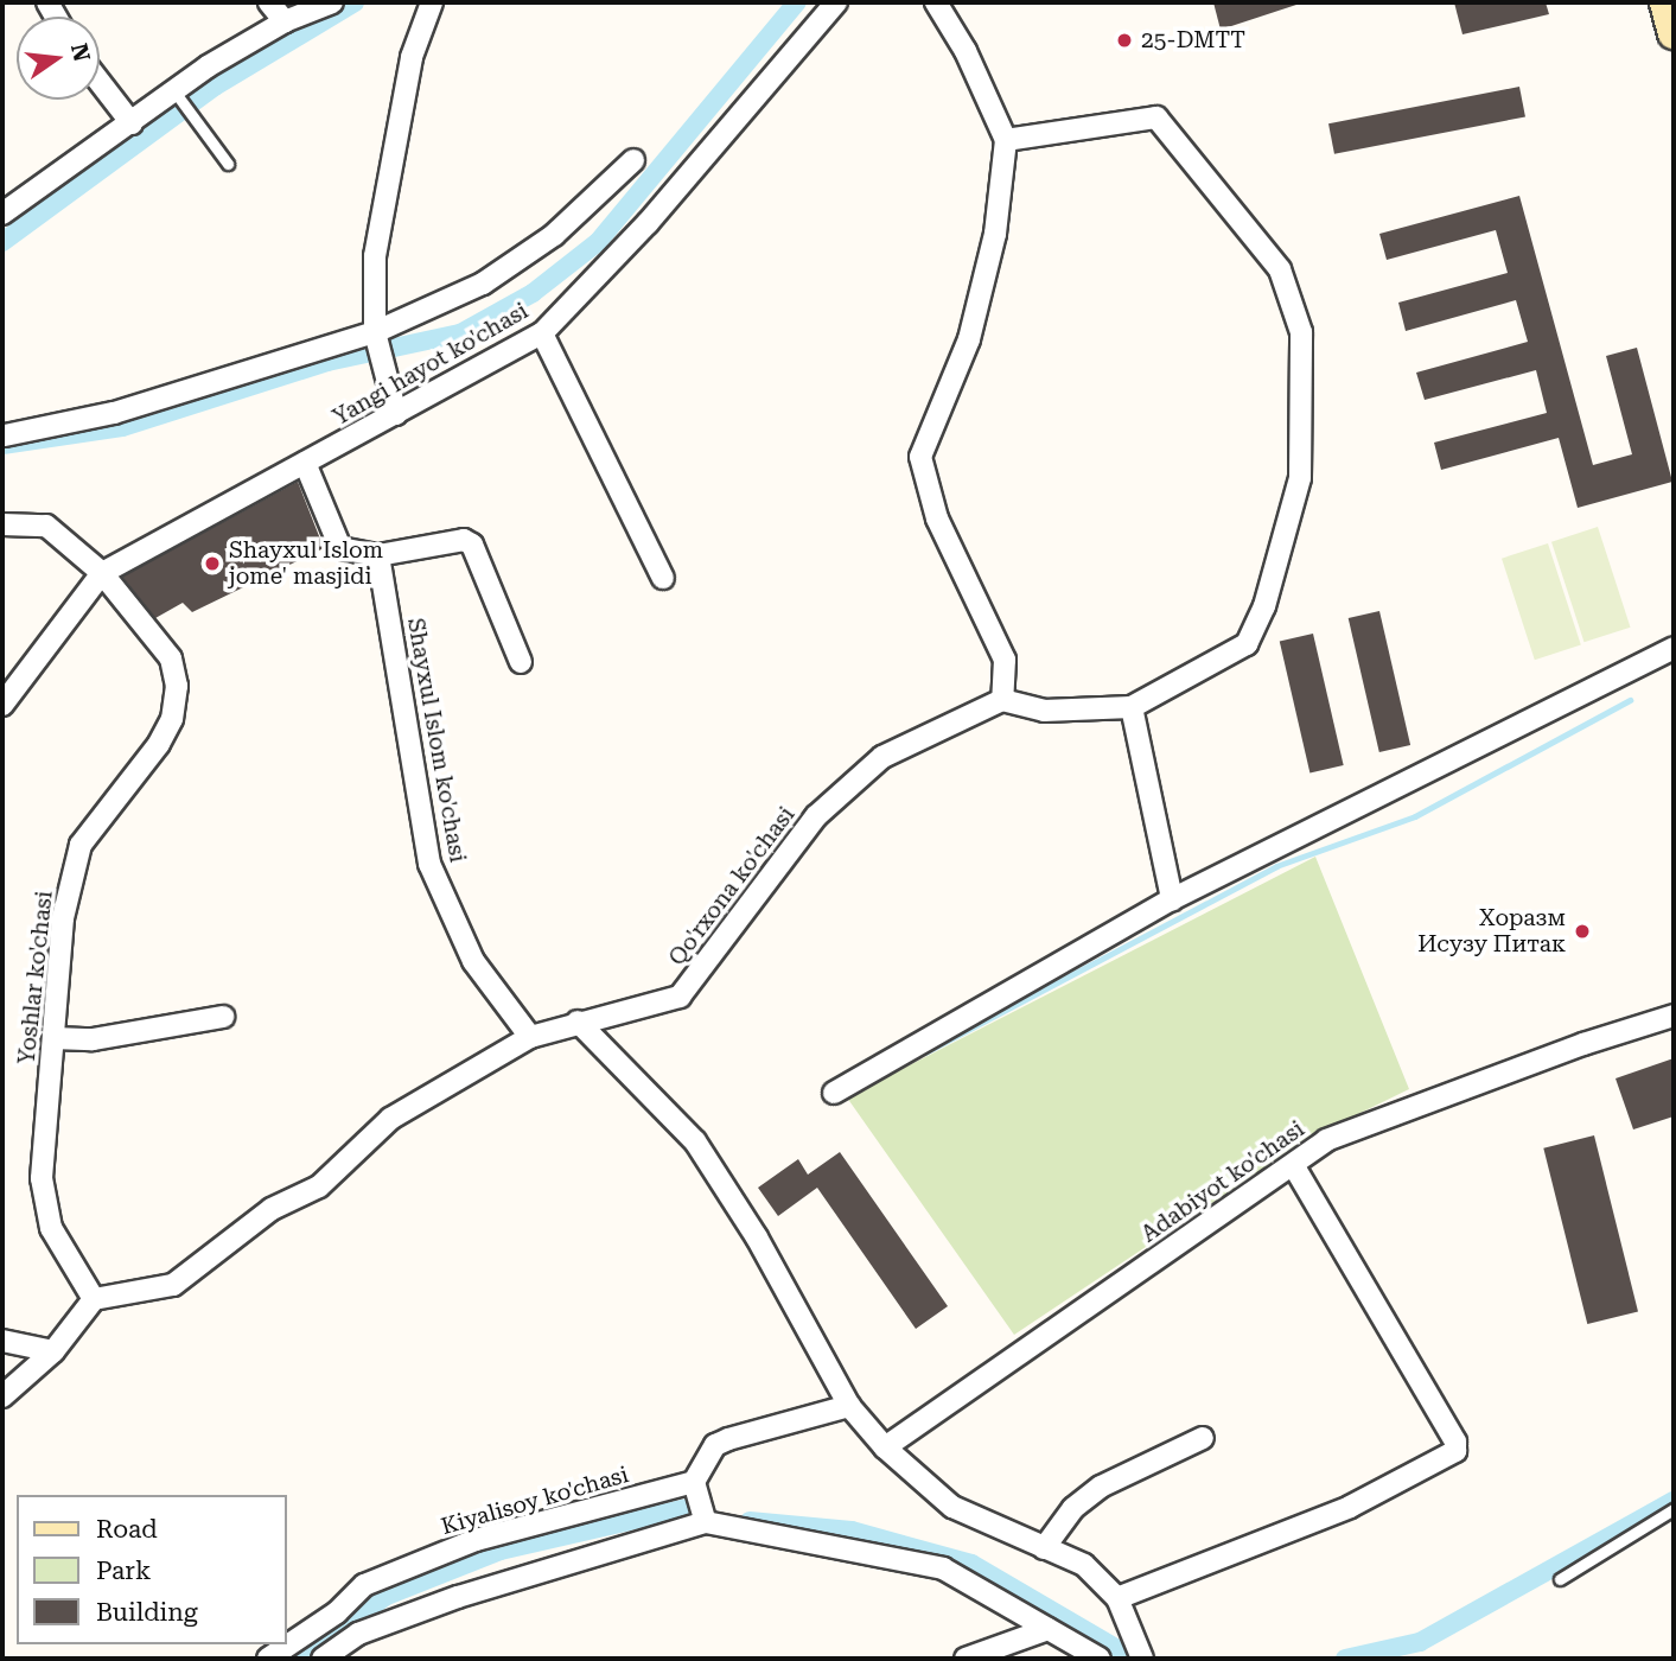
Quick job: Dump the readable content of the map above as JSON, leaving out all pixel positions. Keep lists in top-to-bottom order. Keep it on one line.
{"streets":{"street":["Yangi hayot ko'chasi","Shayxul Islom ko'chasi","Qo'rxona ko'chasi","Yoshlar ko'chasi","Adabiyot ko'chasi","Kiyalisoy ko'chasi"]},"crossings":[["Yangi hayot ko'chasi","Yoshlar ko'chasi"],["Shayxul Islom ko'chasi","Qo'rxona ko'chasi"],["Qo'rxona ko'chasi","Yoshlar ko'chasi"]],"places":["25-DMTT","Shayxul Islom jome' masjidi","Хоразм Исузу Питак"],"legend":["Road","Park","Building"],"north":"right"}
